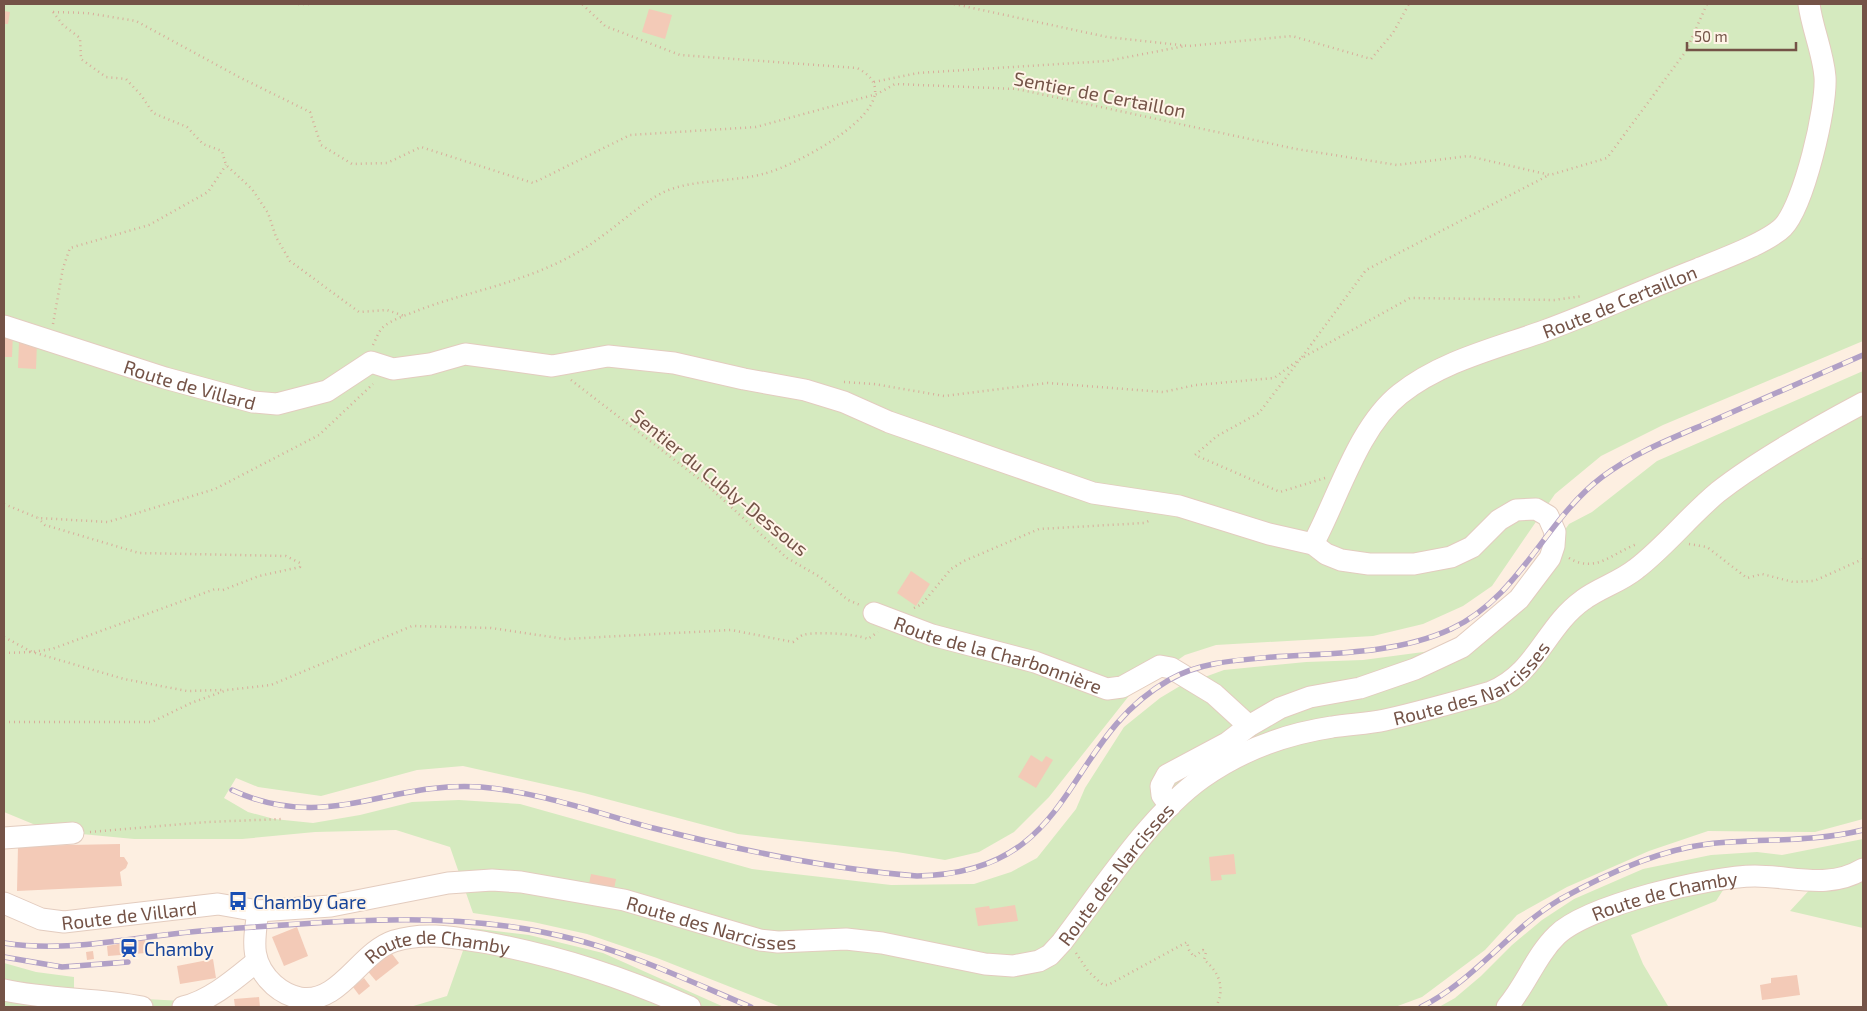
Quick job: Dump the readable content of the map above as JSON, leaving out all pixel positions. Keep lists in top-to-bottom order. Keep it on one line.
{"streets":{"street":["Route de Certaillon","Route de Villard","Route de la Charbonnière","Route des Narcisses","Route de Chamby"],"path":["Sentier de Certaillon","Sentier du Cubly-Dessous"]},"crossings":[["Route de Villard","Route des Narcisses"],["Sentier du Cubly-Dessous","Route de la Charbonnière"]],"places":{"bus stop":["Chamby Gare"],"station":["Chamby"]},"scale_bar":"50 m"}
